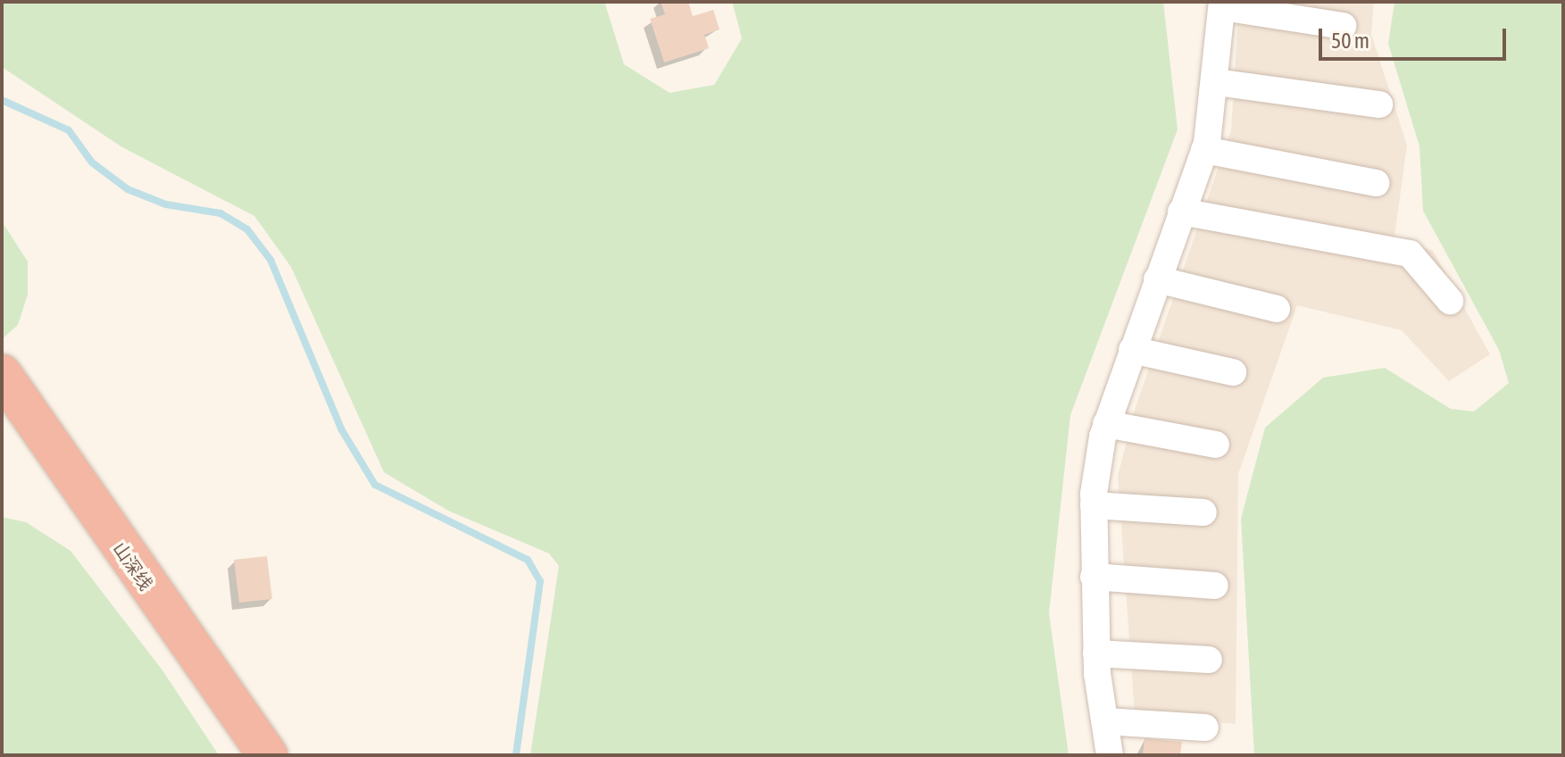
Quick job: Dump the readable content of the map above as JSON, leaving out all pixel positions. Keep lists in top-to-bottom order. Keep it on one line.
{"streets":{"highway":["山深线"]},"scale_bar":"50 m"}
